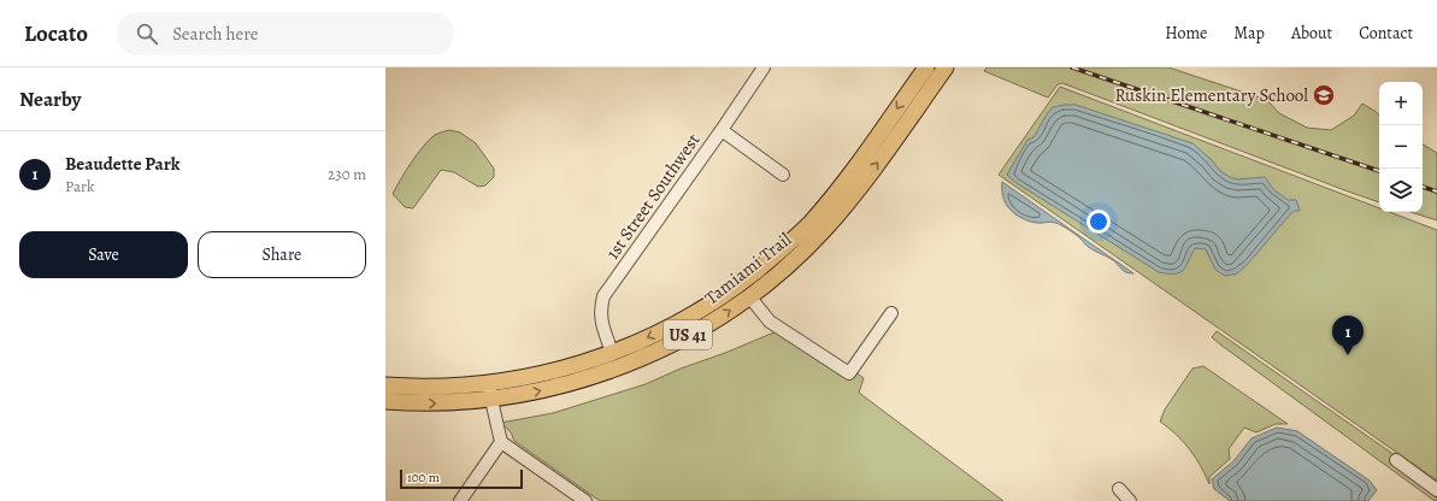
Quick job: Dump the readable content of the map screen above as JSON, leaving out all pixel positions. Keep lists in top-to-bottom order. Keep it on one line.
{"streets":{"main road":["Tamiami Trail","US 41"],"street":["1st Street Southwest"]},"crossings":[["1st Street Southwest","Tamiami Trail"]],"places":{"school or university":["Ruskin Elementary School"]},"scale_bar":"100 m","page":{"header":"Locato","search":"Search here","nav":["Home","Map","About","Contact"],"heading":"Nearby","map_buttons":["+","−"],"list":[{"mark":"1","name":"Beaudette Park","note":"Park","value":"230 m"}],"buttons":["Save","Share"],"pins":"1","scale":"100 m"}}
